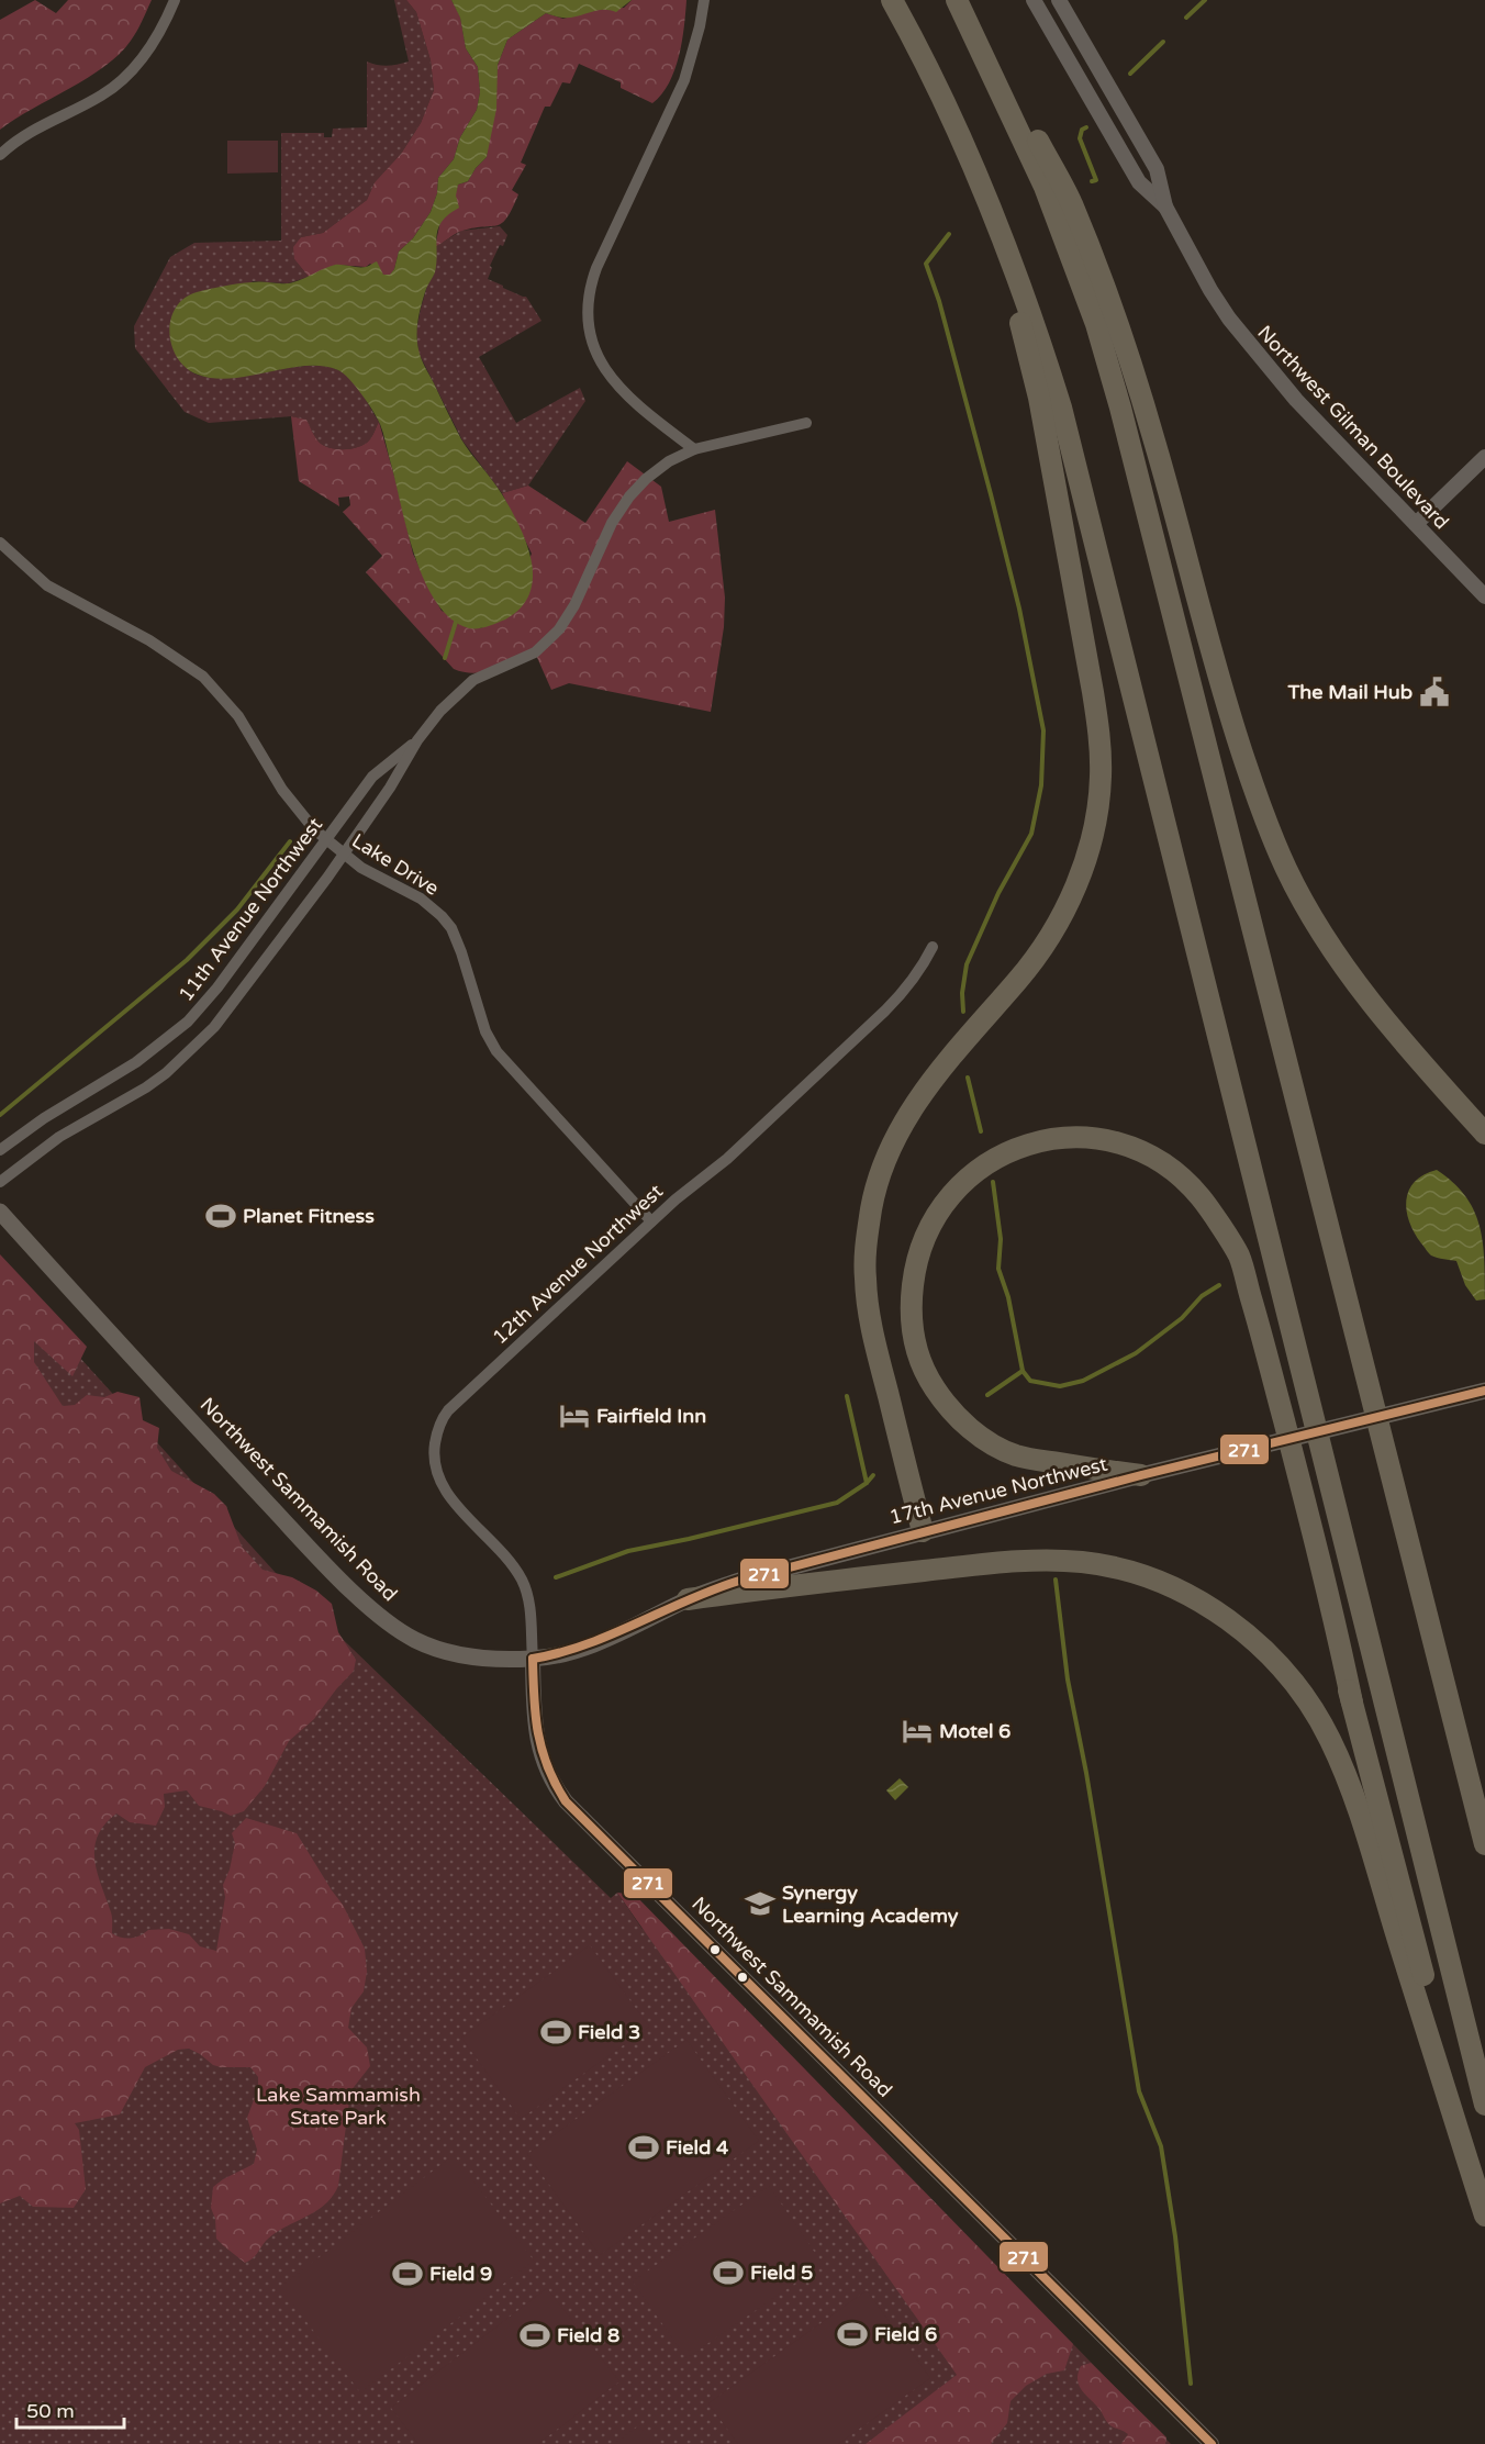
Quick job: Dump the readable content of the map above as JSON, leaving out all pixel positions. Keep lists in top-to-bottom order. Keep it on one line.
{"streets":{"main road":["17th Avenue Northwest","Northwest Sammamish Road"],"street":["Northwest Gilman Boulevard","Lake Drive","11th Avenue Northwest","12th Avenue Northwest"]},"crossings":[["Lake Drive","11th Avenue Northwest"],["Lake Drive","12th Avenue Northwest"],["12th Avenue Northwest","17th Avenue Northwest"],["12th Avenue Northwest","Northwest Sammamish Road"],["17th Avenue Northwest","Northwest Sammamish Road"]],"parks":["Lake Sammamish State Park"],"places":{"public building":["The Mail Hub"],"sports":["Planet Fitness","Field 3","Field 4","Field 5","Field 9","Field 6","Field 8"],"hotel":["Fairfield Inn","Motel 6"],"school or university":["Synergy Learning Academy"]},"lines":["transit line 271"],"scale_bar":"50 m"}
